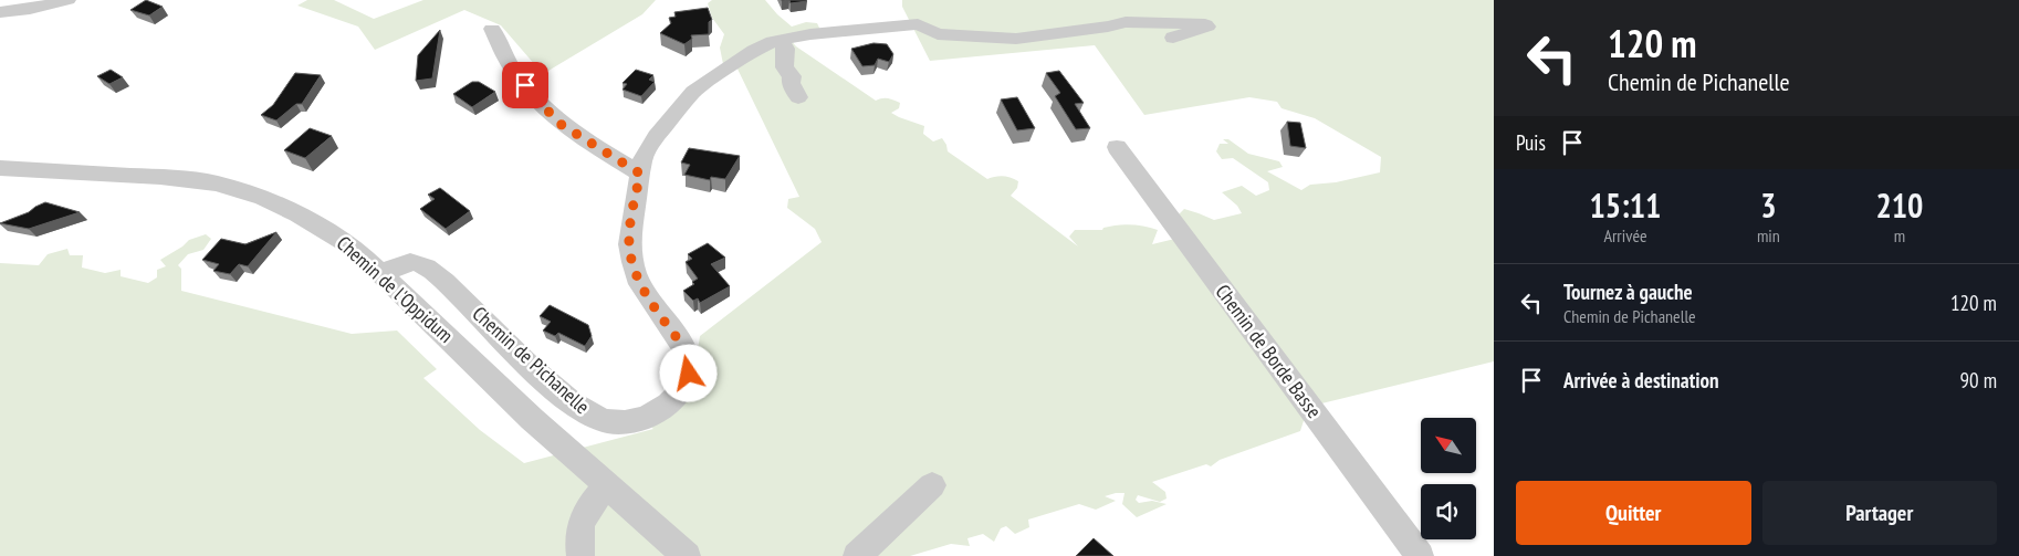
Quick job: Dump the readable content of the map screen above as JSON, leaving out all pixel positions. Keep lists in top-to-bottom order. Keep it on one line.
{"streets":{"street":["Chemin de l'Oppidum","Chemin de Borde Basse","Chemin de Pichanelle"]},"crossings":[["Chemin de l'Oppidum","Chemin de Pichanelle"]],"north":"top left","page":{"turn":["120 m","Chemin de Pichanelle"],"then":"Puis","eta":["15:11","Arrivée","3","min","210","m"],"list":[{"name":"Tournez à gauche","note":"Chemin de Pichanelle","value":"120 m"},{"name":"Arrivée à destination","value":"90 m"}],"buttons":["Quitter","Partager"]}}
